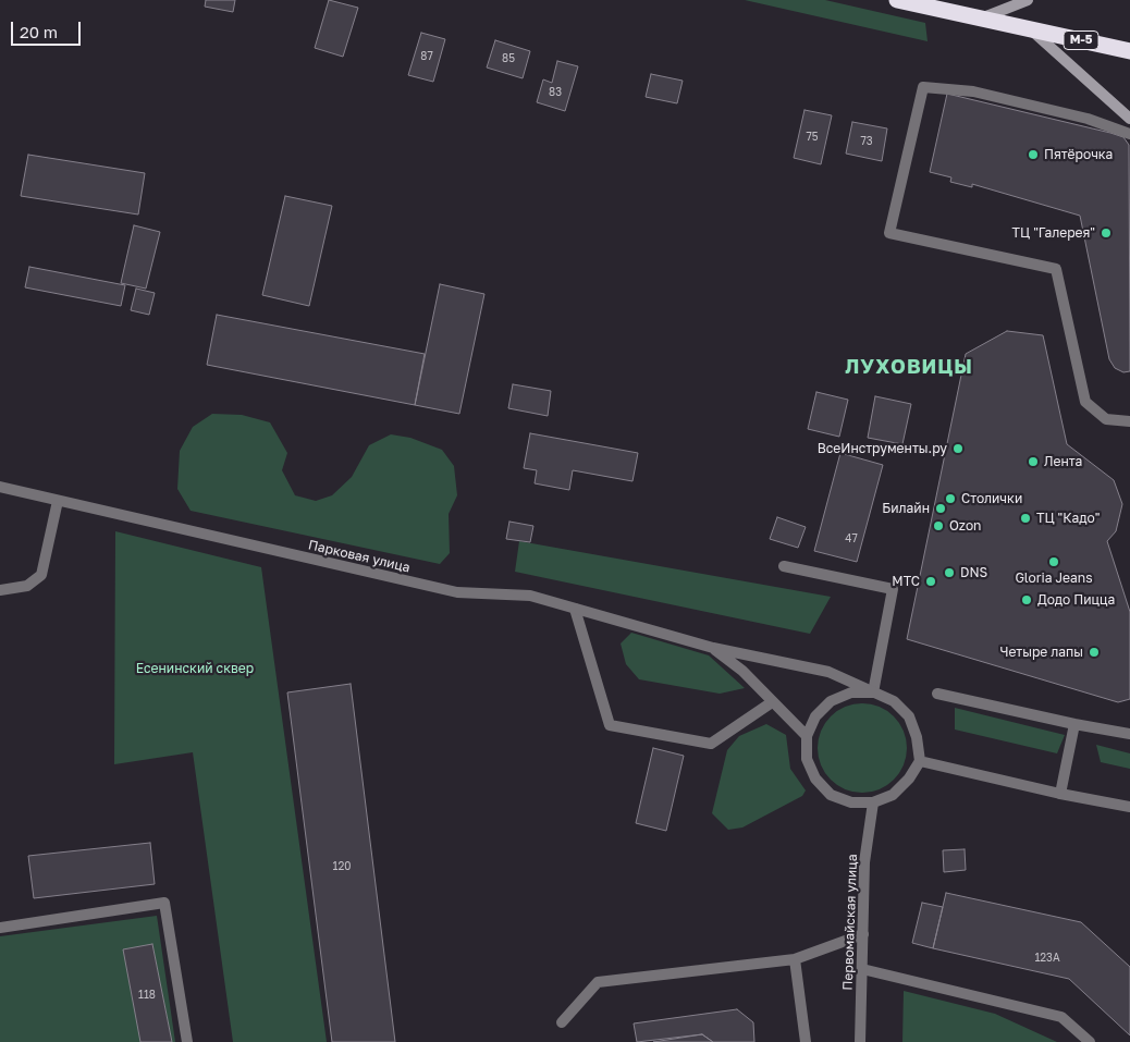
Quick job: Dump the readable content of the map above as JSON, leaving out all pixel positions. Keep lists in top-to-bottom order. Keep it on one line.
{"streets":{"highway":["М-5"],"street":["Парковая улица","Первомайская улица"]},"crossings":[["Парковая улица","Первомайская улица"]],"districts":["ЛУХОВИЦЫ"],"parks":["Есенинский сквер"],"places":["Пятёрочка","ТЦ \"Галерея\"","ВсеИнструменты.ру","Лента","Столички","Билайн","ТЦ \"Кадо\"","Ozon","Gloria Jeans","DNS","МТС","Додо Пицца","Четыре лапы"],"house_numbers":["87","85","83","75","73","47","120","123А","118"],"scale_bar":"20 m"}
